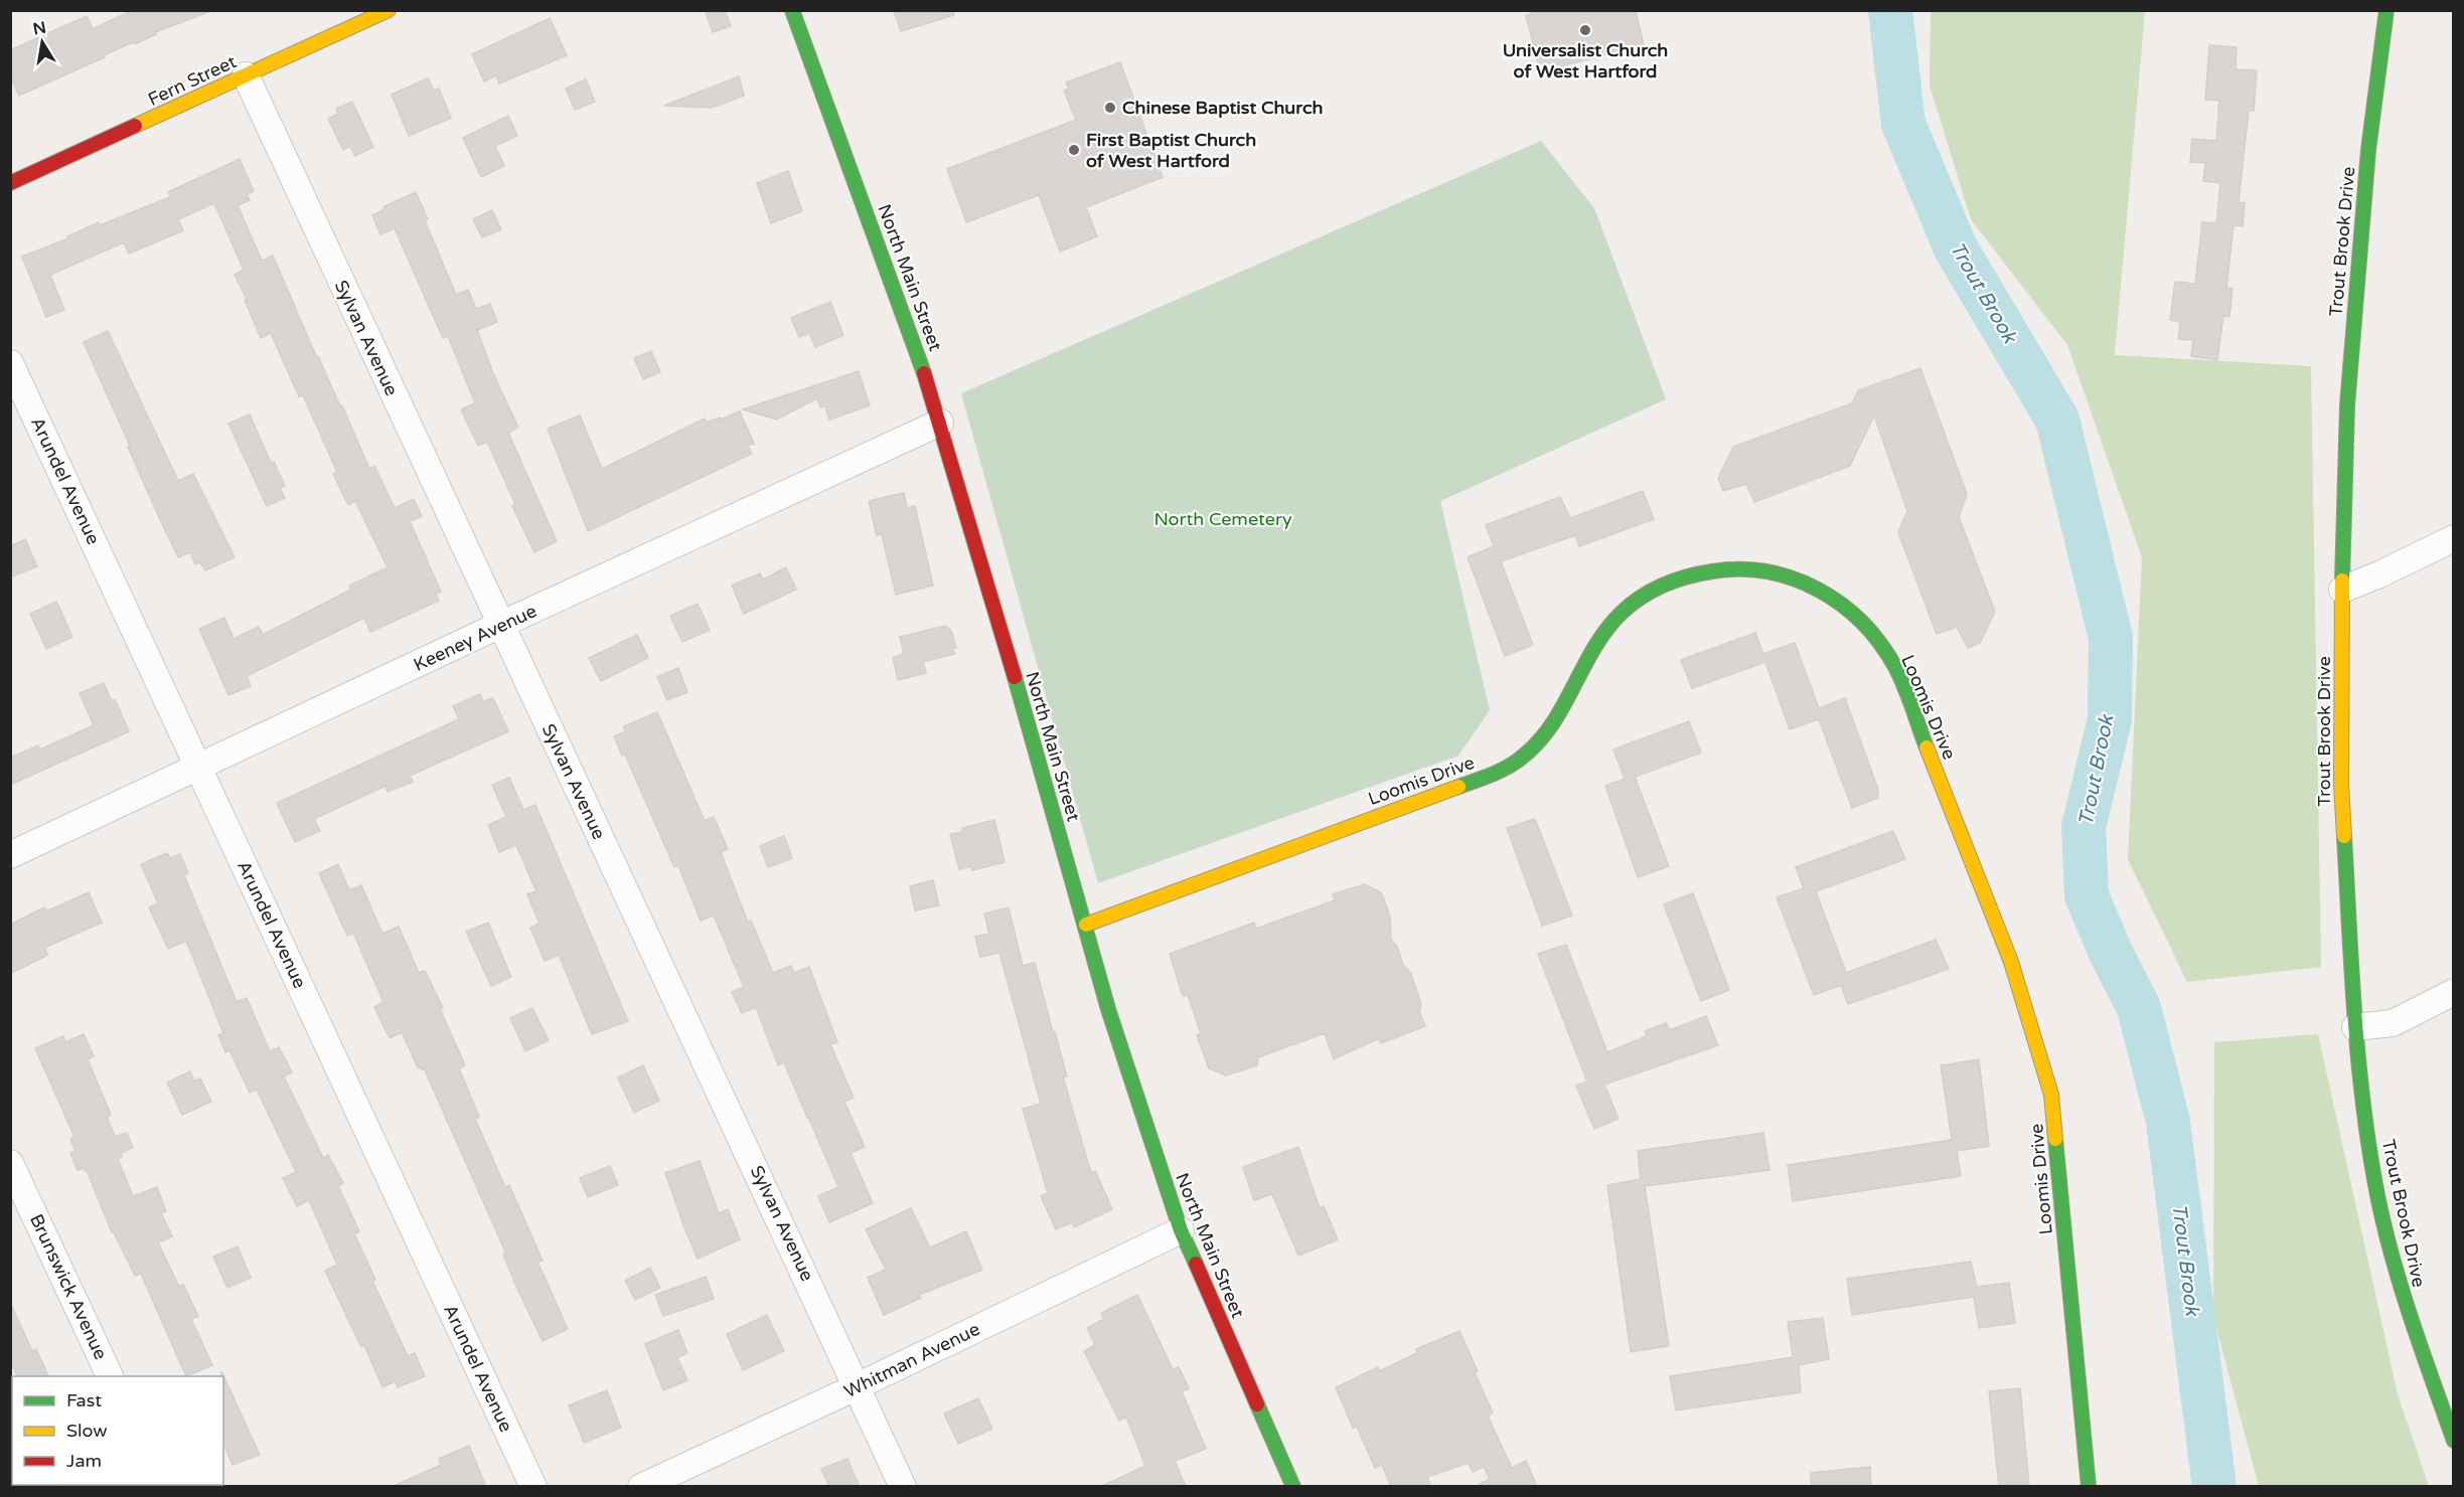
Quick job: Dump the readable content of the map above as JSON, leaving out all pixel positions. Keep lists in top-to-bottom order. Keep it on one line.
{"streets":{"main road":["Fern Street","Trout Brook Drive","North Main Street","Loomis Drive"],"street":["Sylvan Avenue","Arundel Avenue","Keeney Avenue","Brunswick Avenue","Whitman Avenue"]},"crossings":[["Fern Street","Sylvan Avenue"],["North Main Street","Keeney Avenue"],["North Main Street","Loomis Drive"],["North Main Street","Whitman Avenue"],["Sylvan Avenue","Keeney Avenue"],["Sylvan Avenue","Whitman Avenue"],["Arundel Avenue","Keeney Avenue"]],"water":["Trout Brook"],"parks":["North Cemetery"],"places":["Universalist Church of West Hartford","Chinese Baptist Church","First Baptist Church of West Hartford"],"legend":["Fast","Slow","Jam"],"north":"top"}
